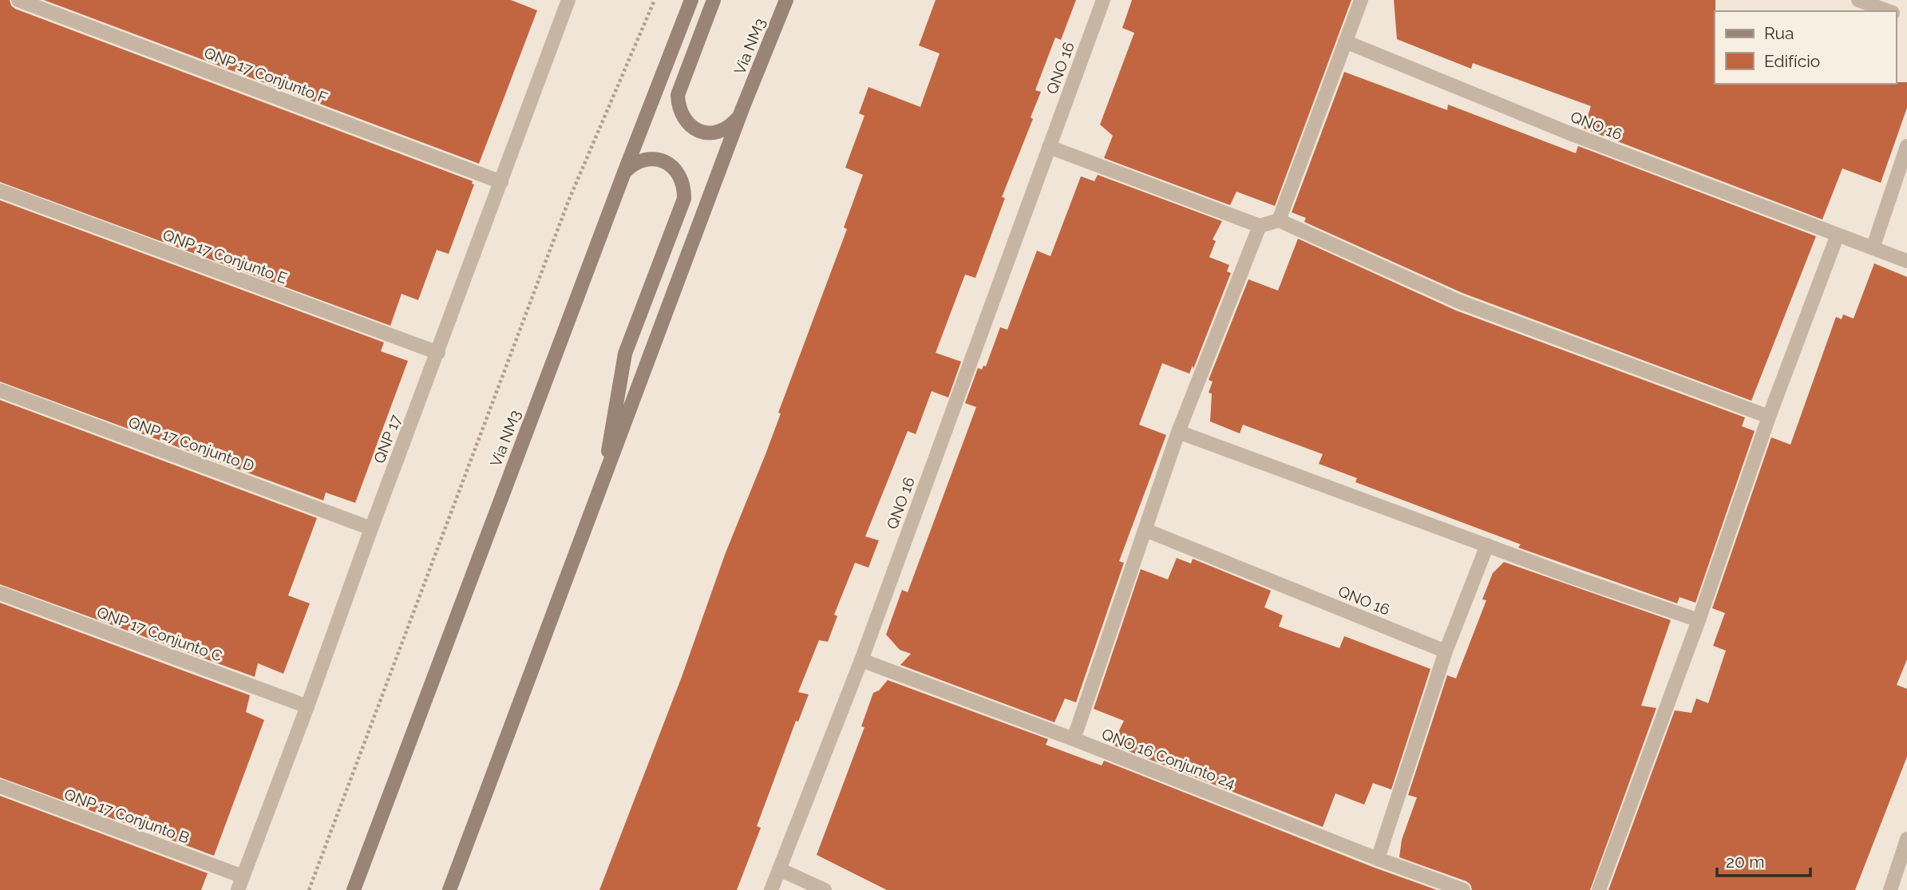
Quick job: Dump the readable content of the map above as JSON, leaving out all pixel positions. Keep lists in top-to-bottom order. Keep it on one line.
{"streets":{"main road":["Via NM3"],"street":["QNO 16","QNP 17 Conjunto F","QNP 17 Conjunto E","QNP 17","QNP 17 Conjunto D","QNP 17 Conjunto C","QNO 16 Conjunto 24","QNP 17 Conjunto B"]},"crossings":[["QNO 16","QNO 16 Conjunto 24"],["QNP 17 Conjunto F","QNP 17"],["QNP 17 Conjunto E","QNP 17"],["QNP 17","QNP 17 Conjunto D"],["QNP 17","QNP 17 Conjunto C"],["QNP 17","QNP 17 Conjunto B"]],"legend":["Rua","Edifício"],"scale_bar":"20 m"}
